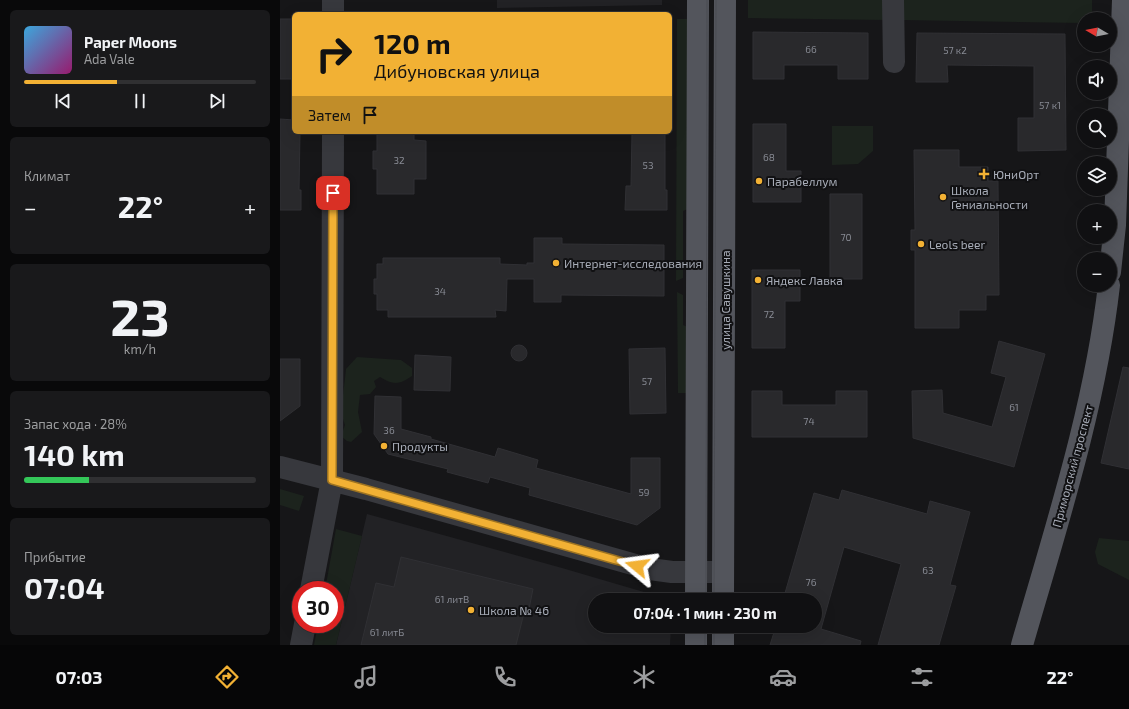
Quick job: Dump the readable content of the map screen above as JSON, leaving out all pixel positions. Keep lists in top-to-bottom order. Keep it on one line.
{"streets":{"main road":["улица Савушкина","Приморский проспект"]},"places":{"health":["ЮниОрт"],"other":["Парабеллум","Школа Гениальности","Leols beer","Интернет-исследования","Яндекс Лавка","Продукты","Школа № 46"]},"house_numbers":["66","57 к2","57 к1","68","32","53","70","34","72","57","61","74","36","59","63","76","61 литВ","61 литБ"],"north":"left","page":{"map_buttons":["+","−"],"turn":["120 m","Дибуновская улица"],"song":["Paper Moons","Ada Vale"],"then":"Затем","tile":["Климат",["23","km/h"],["Запас хода · 28%","140 km"],["Прибытие","07:04"]],"heat":["−","22°","+"],"limit":"30","trip":"07:04 · 1 мин · 230 m","tabs":["07:03","22°"]}}
